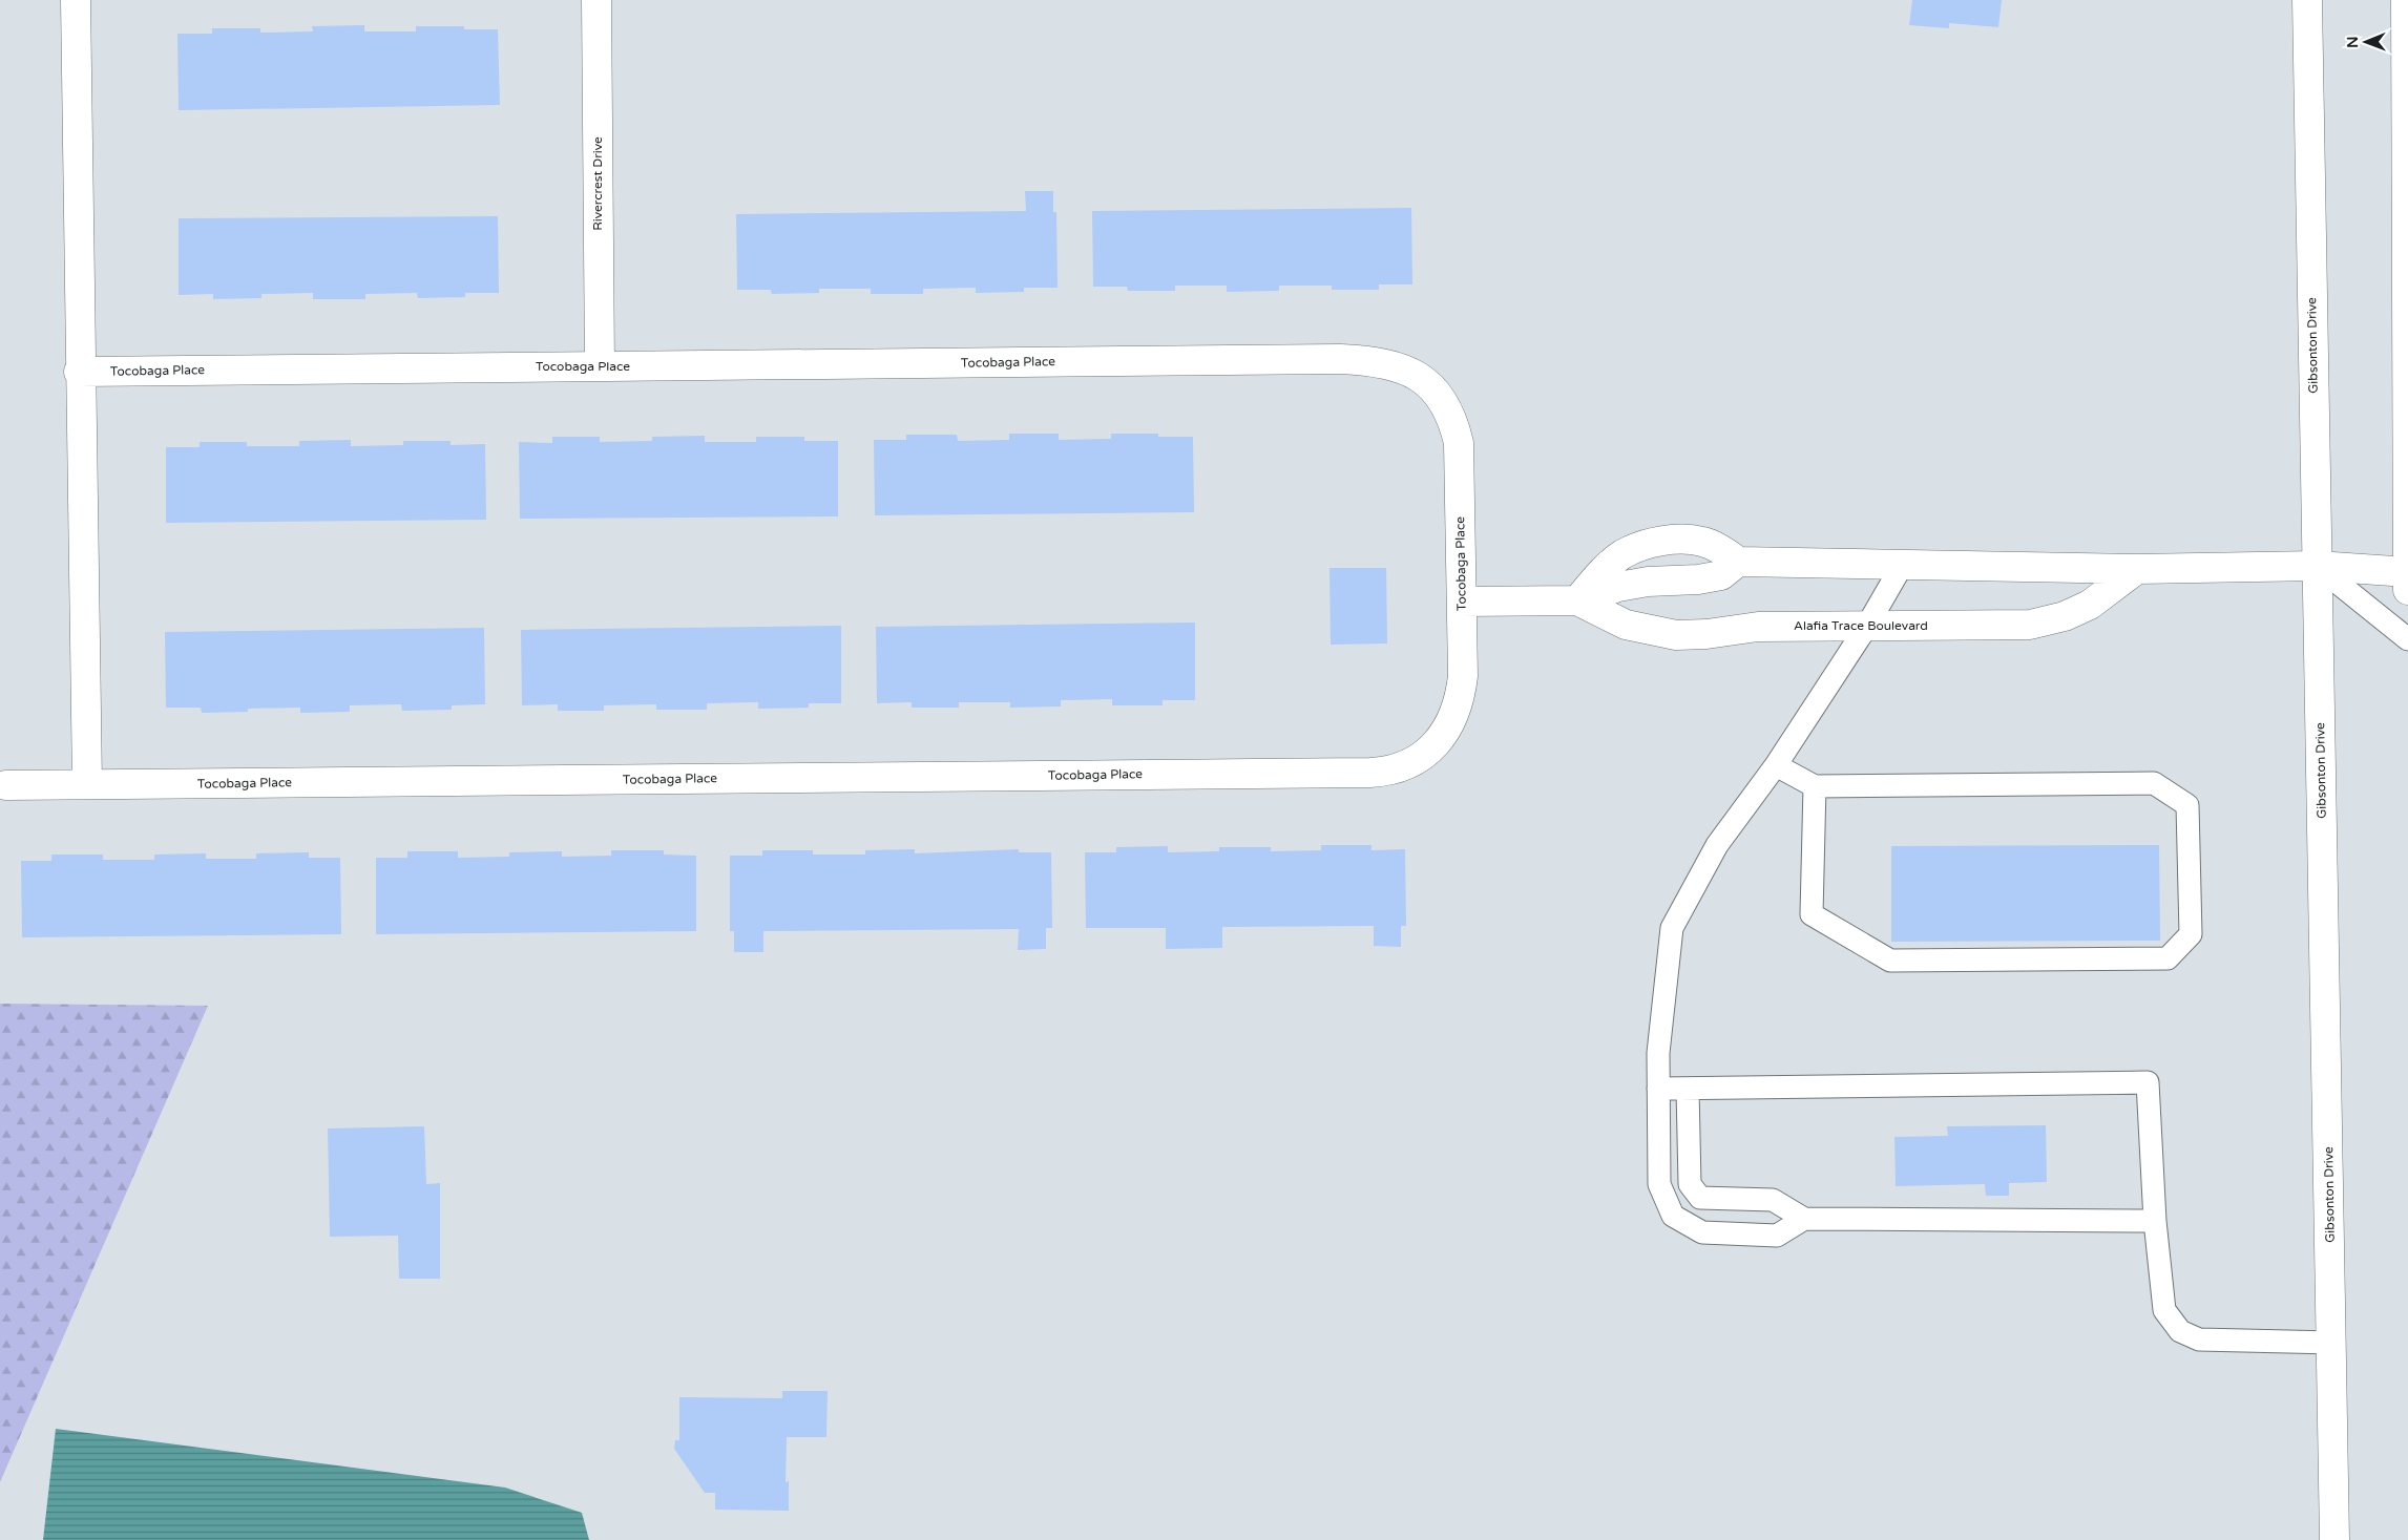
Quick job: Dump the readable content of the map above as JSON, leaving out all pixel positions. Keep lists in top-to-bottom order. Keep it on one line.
{"streets":{"street":["Rivercrest Drive","Gibsonton Drive","Tocobaga Place","Alafia Trace Boulevard"]},"crossings":[["Rivercrest Drive","Tocobaga Place"],["Tocobaga Place","Alafia Trace Boulevard"]],"north":"left"}
